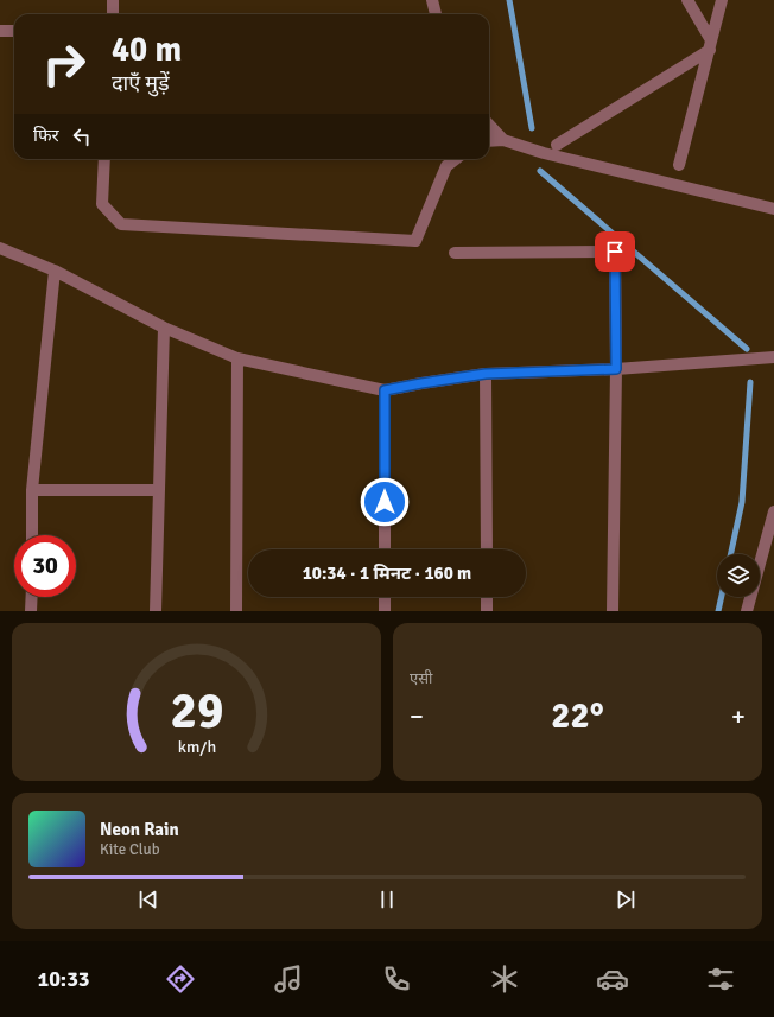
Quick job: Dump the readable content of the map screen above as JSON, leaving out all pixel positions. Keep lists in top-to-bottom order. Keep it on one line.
{"page":{"turn":["40 m","दाएँ मुड़ें"],"then":"फिर","limit":"30","trip":"10:34 · 1 मिनट · 160 m","tile":"एसी","heat":["−","22°","+"],"song":["Neon Rain","Kite Club"],"tabs":"10:33","gauge":["29","km/h"]}}
